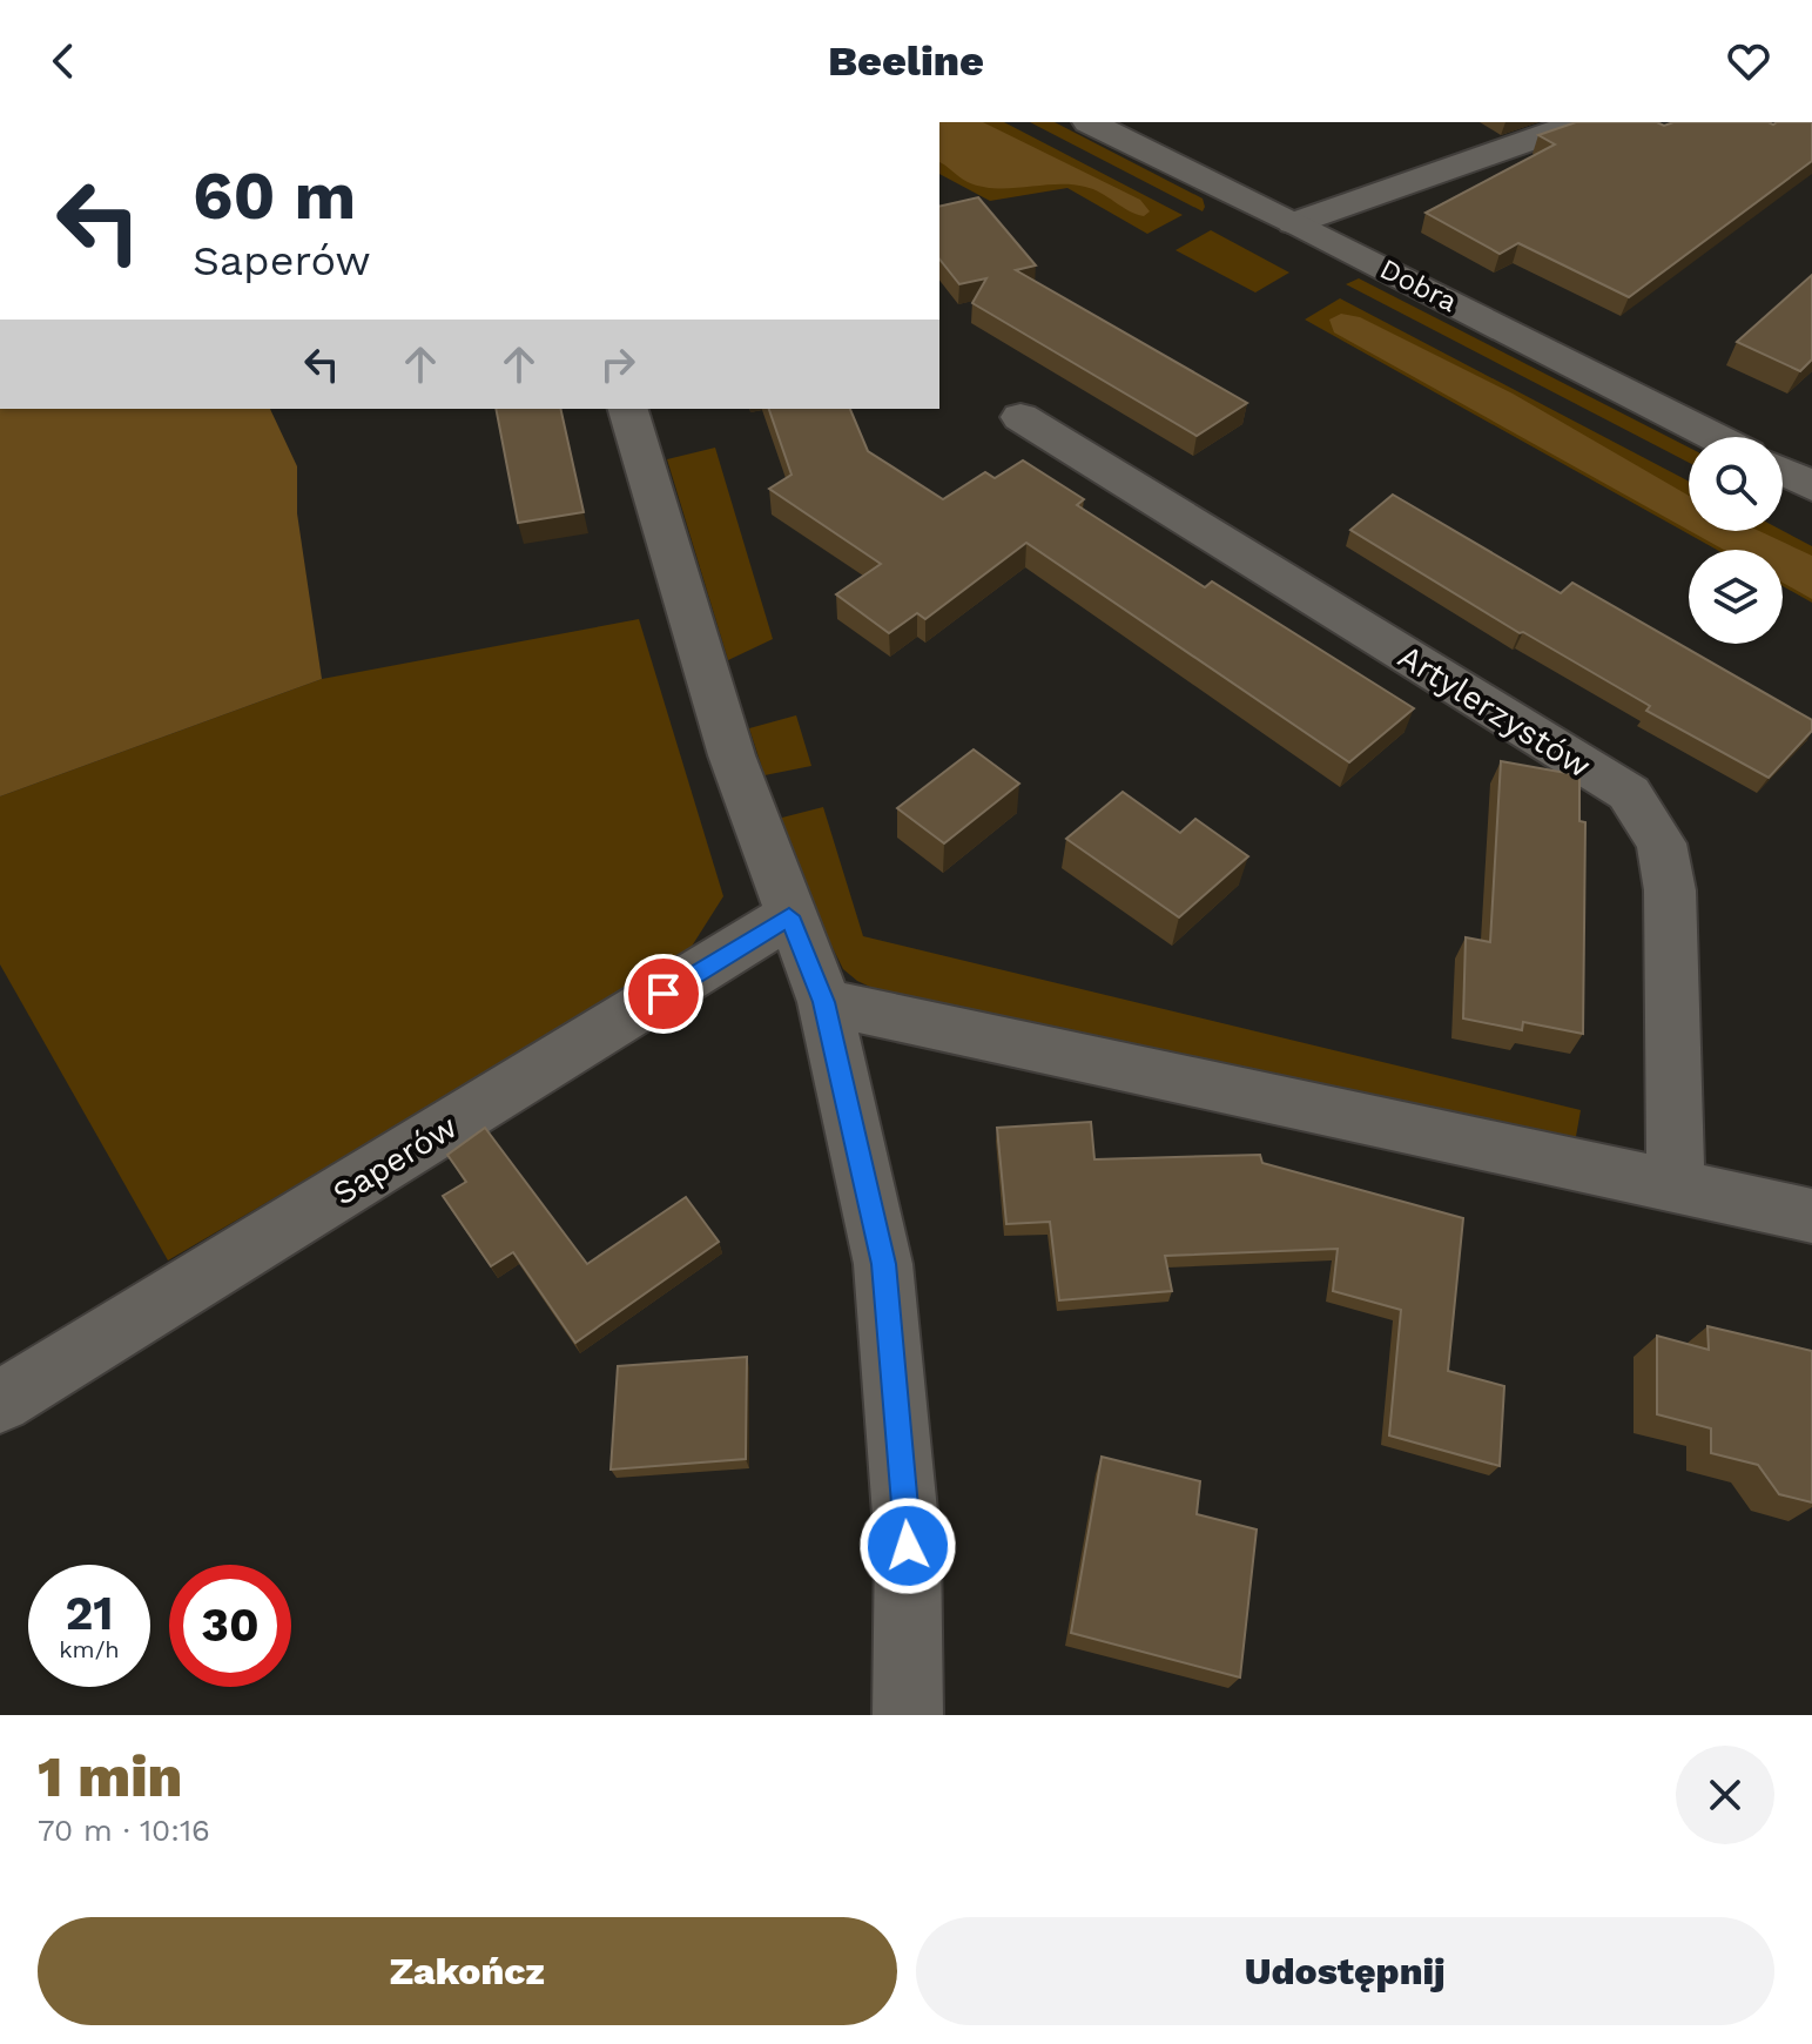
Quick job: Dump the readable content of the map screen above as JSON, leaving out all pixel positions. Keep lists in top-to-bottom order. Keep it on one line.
{"streets":{"street":["Dobra","Artylerzystów","Saperów"]},"page":{"header":"Beeline","turn":["60 m","Saperów"],"speed":"21 km/h","limit":"30","heading":["1 min","70 m · 10:16"],"buttons":["Zakończ","Udostępnij"]}}
